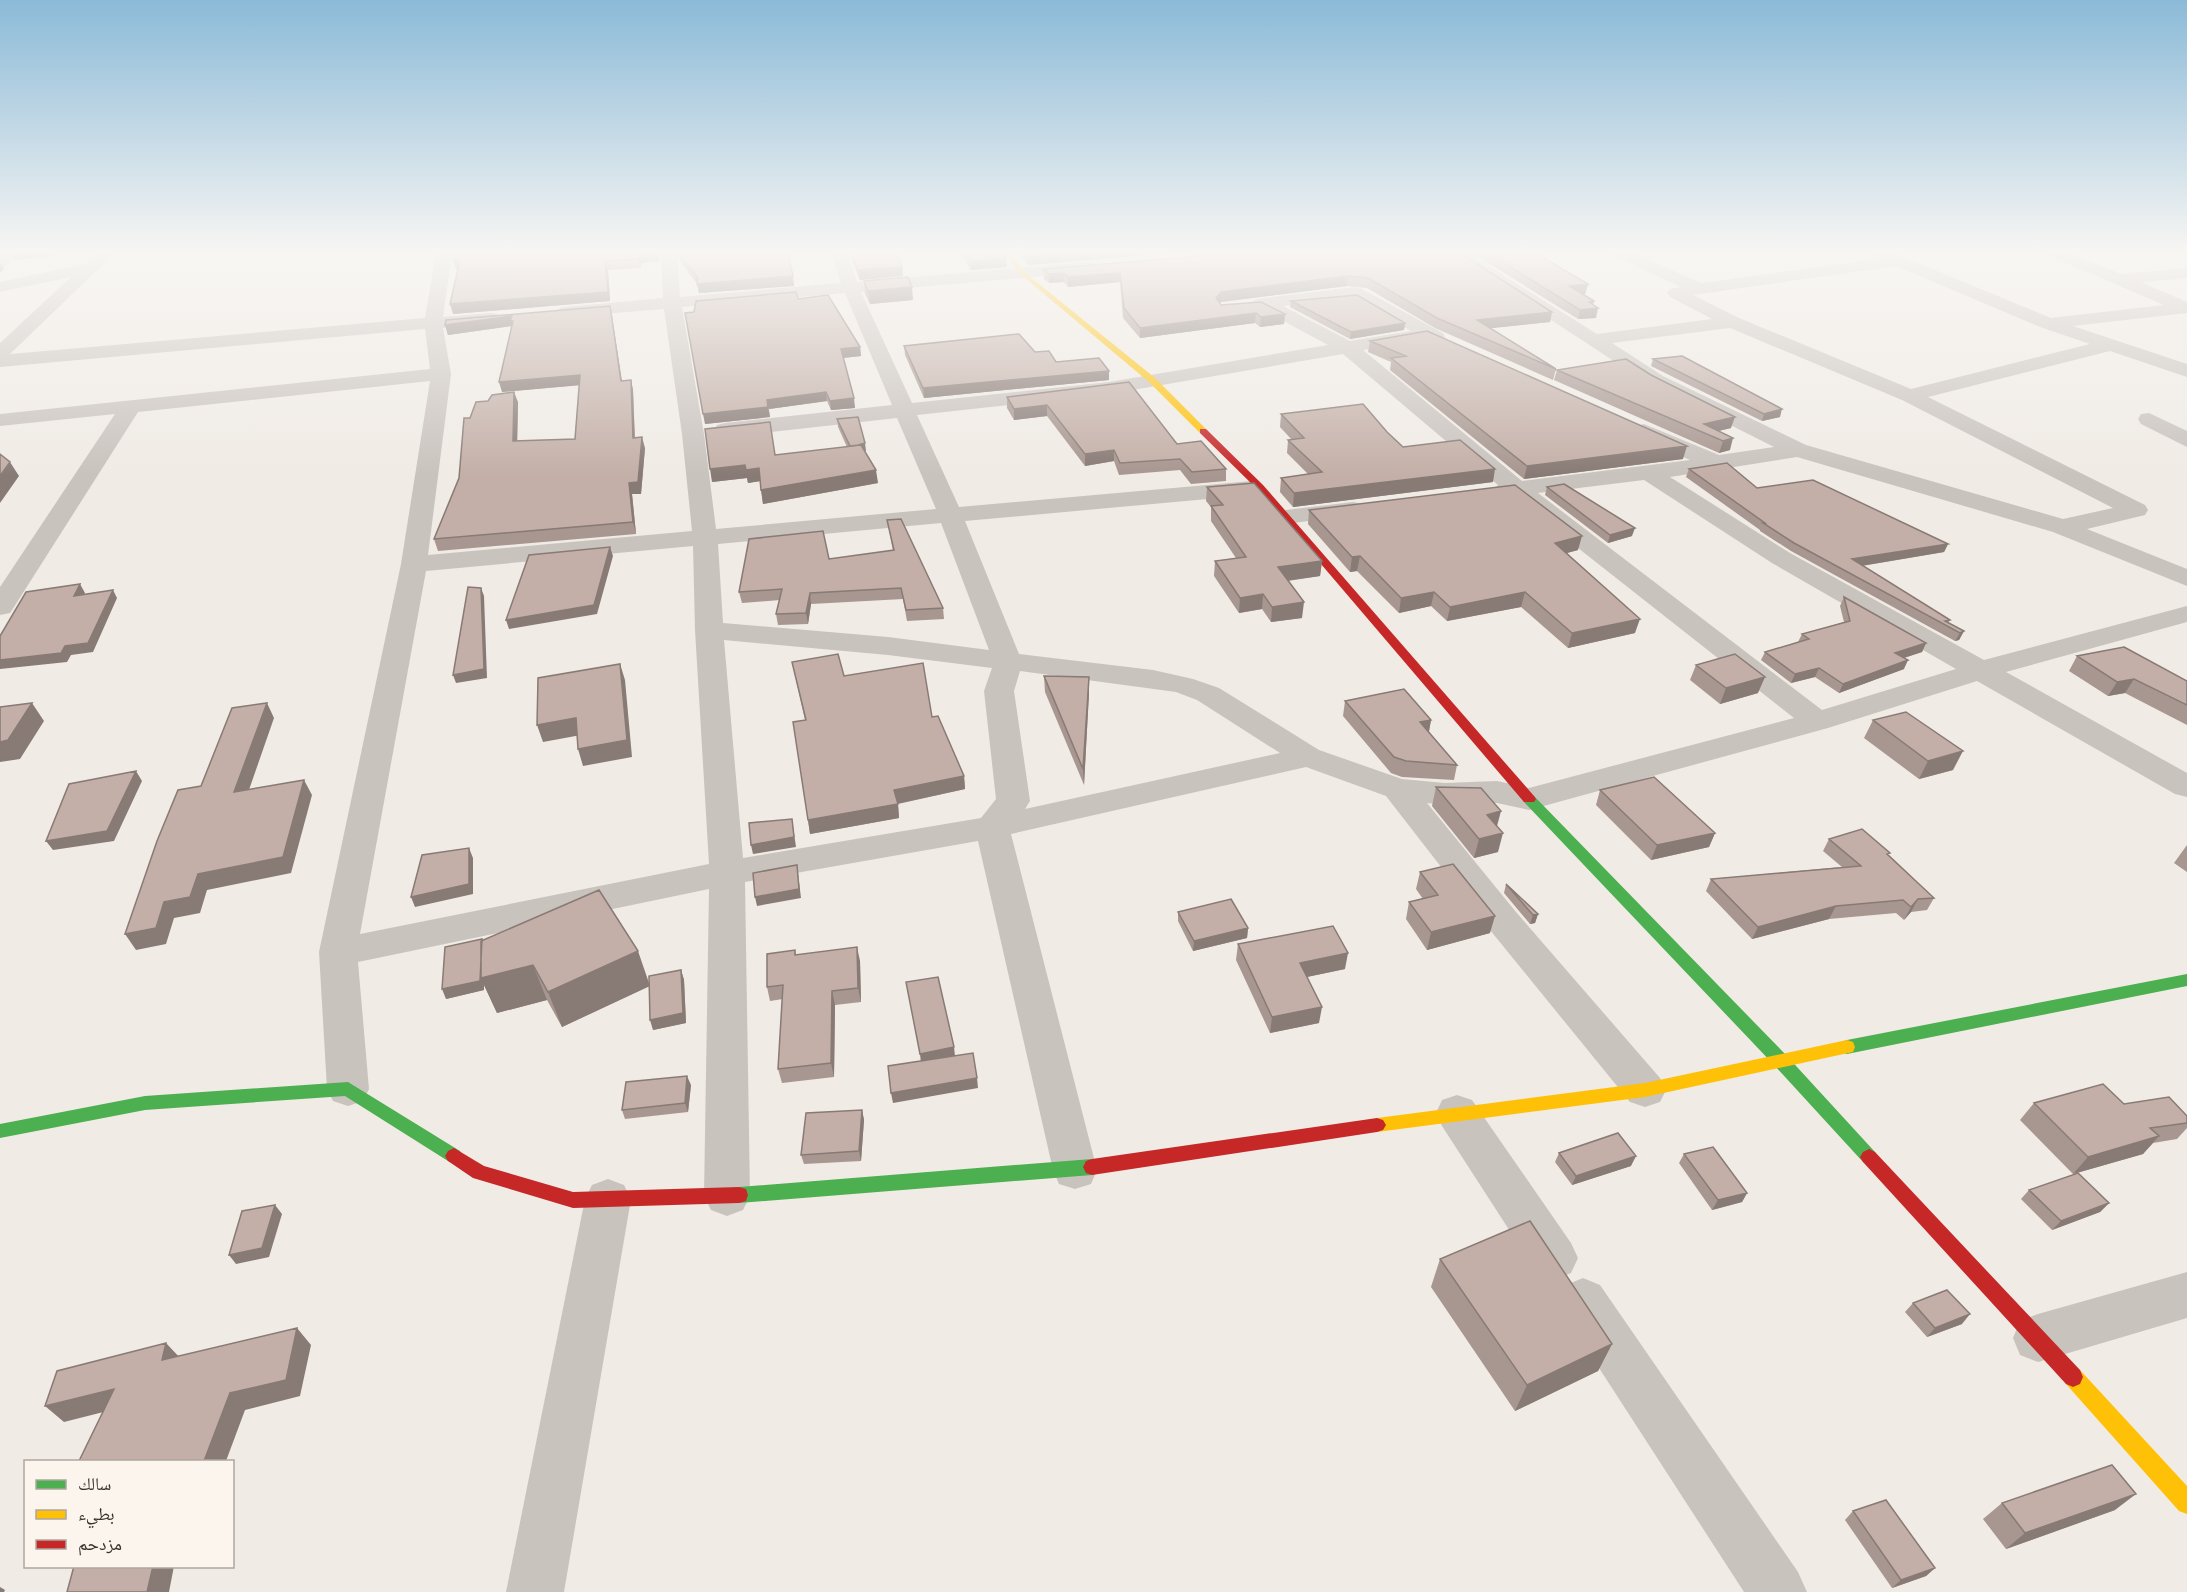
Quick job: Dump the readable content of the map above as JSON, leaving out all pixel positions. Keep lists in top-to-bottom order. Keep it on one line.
{"legend":["سالك","بطيء","مزدحم"]}
